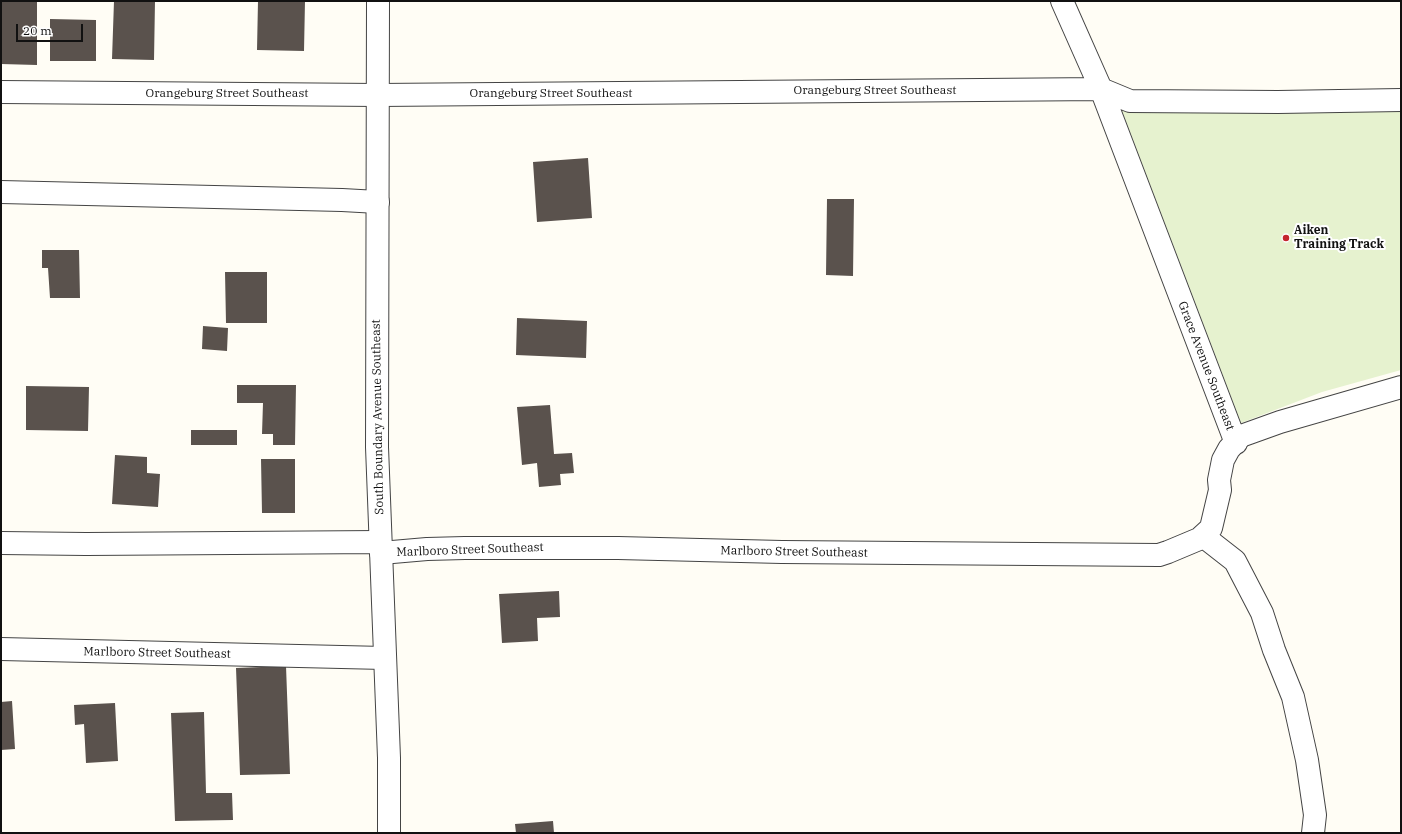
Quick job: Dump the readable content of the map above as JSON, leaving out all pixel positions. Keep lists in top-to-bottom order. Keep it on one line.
{"streets":{"street":["Orangeburg Street Southeast","Grace Avenue Southeast","South Boundary Avenue Southeast","Marlboro Street Southeast"]},"crossings":[["Orangeburg Street Southeast","Grace Avenue Southeast"],["Orangeburg Street Southeast","South Boundary Avenue Southeast"],["Grace Avenue Southeast","Marlboro Street Southeast"],["South Boundary Avenue Southeast","Marlboro Street Southeast"]],"places":["Aiken Training Track"],"scale_bar":"20 m"}
